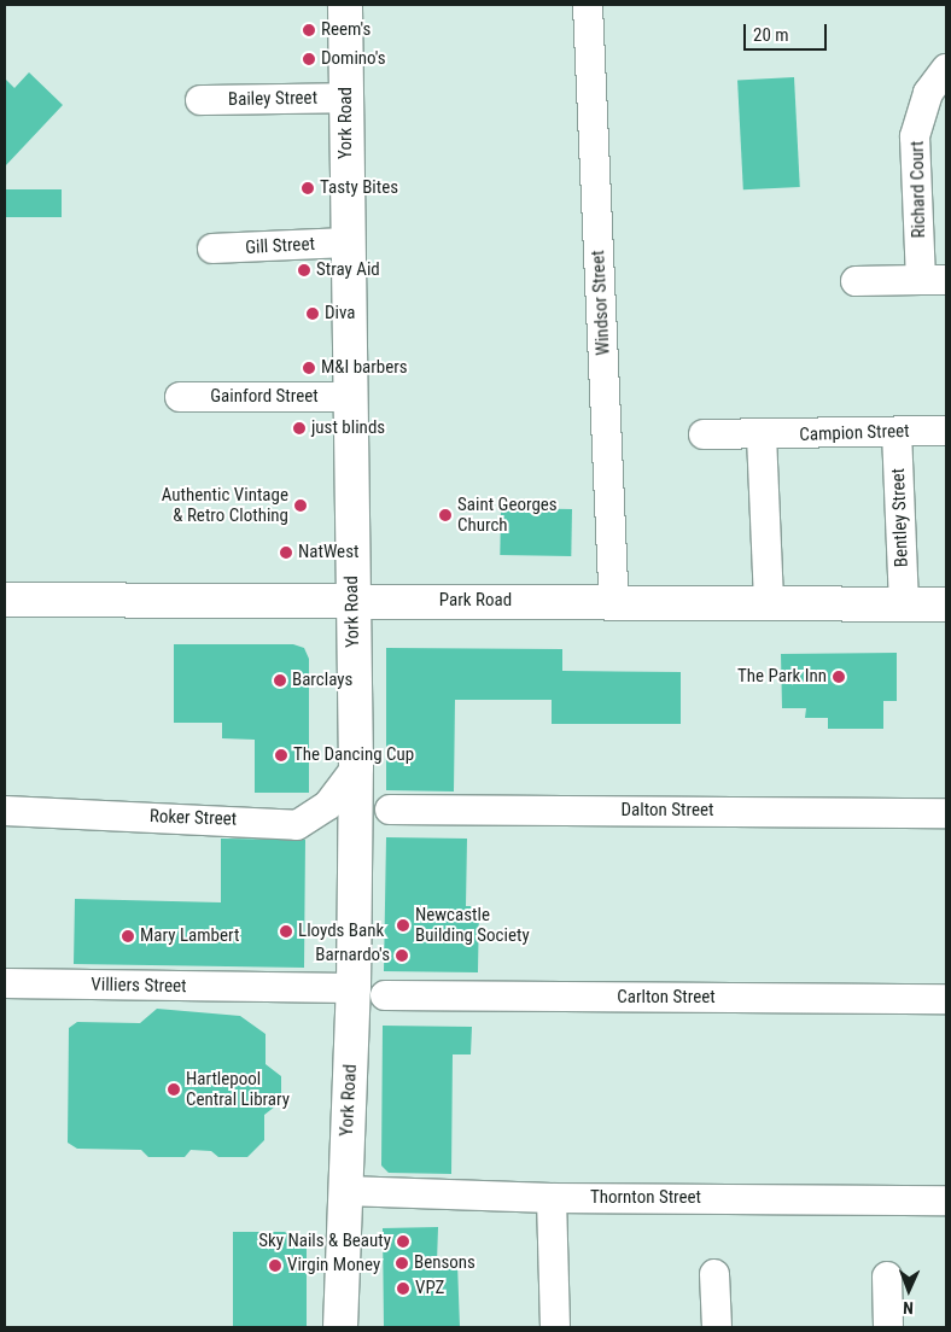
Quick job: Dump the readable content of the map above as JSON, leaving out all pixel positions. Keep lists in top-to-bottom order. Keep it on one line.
{"streets":{"main road":["York Road","Park Road"],"street":["Bailey Street","Richard Court","Gill Street","Windsor Street","Gainford Street","Campion Street","Bentley Street","Dalton Street","Roker Street","Villiers Street","Carlton Street","Thornton Street"]},"crossings":[["Bailey Street","York Road"],["York Road","Gill Street"],["York Road","Gainford Street"],["York Road","Park Road"],["York Road","Roker Street"],["York Road","Villiers Street"],["York Road","Thornton Street"],["Windsor Street","Park Road"],["Campion Street","Bentley Street"],["Bentley Street","Park Road"]],"places":["Reem's","Domino's","Tasty Bites","Stray Aid","Diva","M&I barbers","just blinds","Authentic Vintage & Retro Clothing","Saint Georges Church","NatWest","The Park Inn","Barclays","The Dancing Cup","Newcastle Building Society","Lloyds Bank","Mary Lambert","Barnardo's","Hartlepool Central Library","Sky Nails & Beauty","Bensons","Virgin Money","VPZ"],"scale_bar":"20 m","north":"bottom"}
